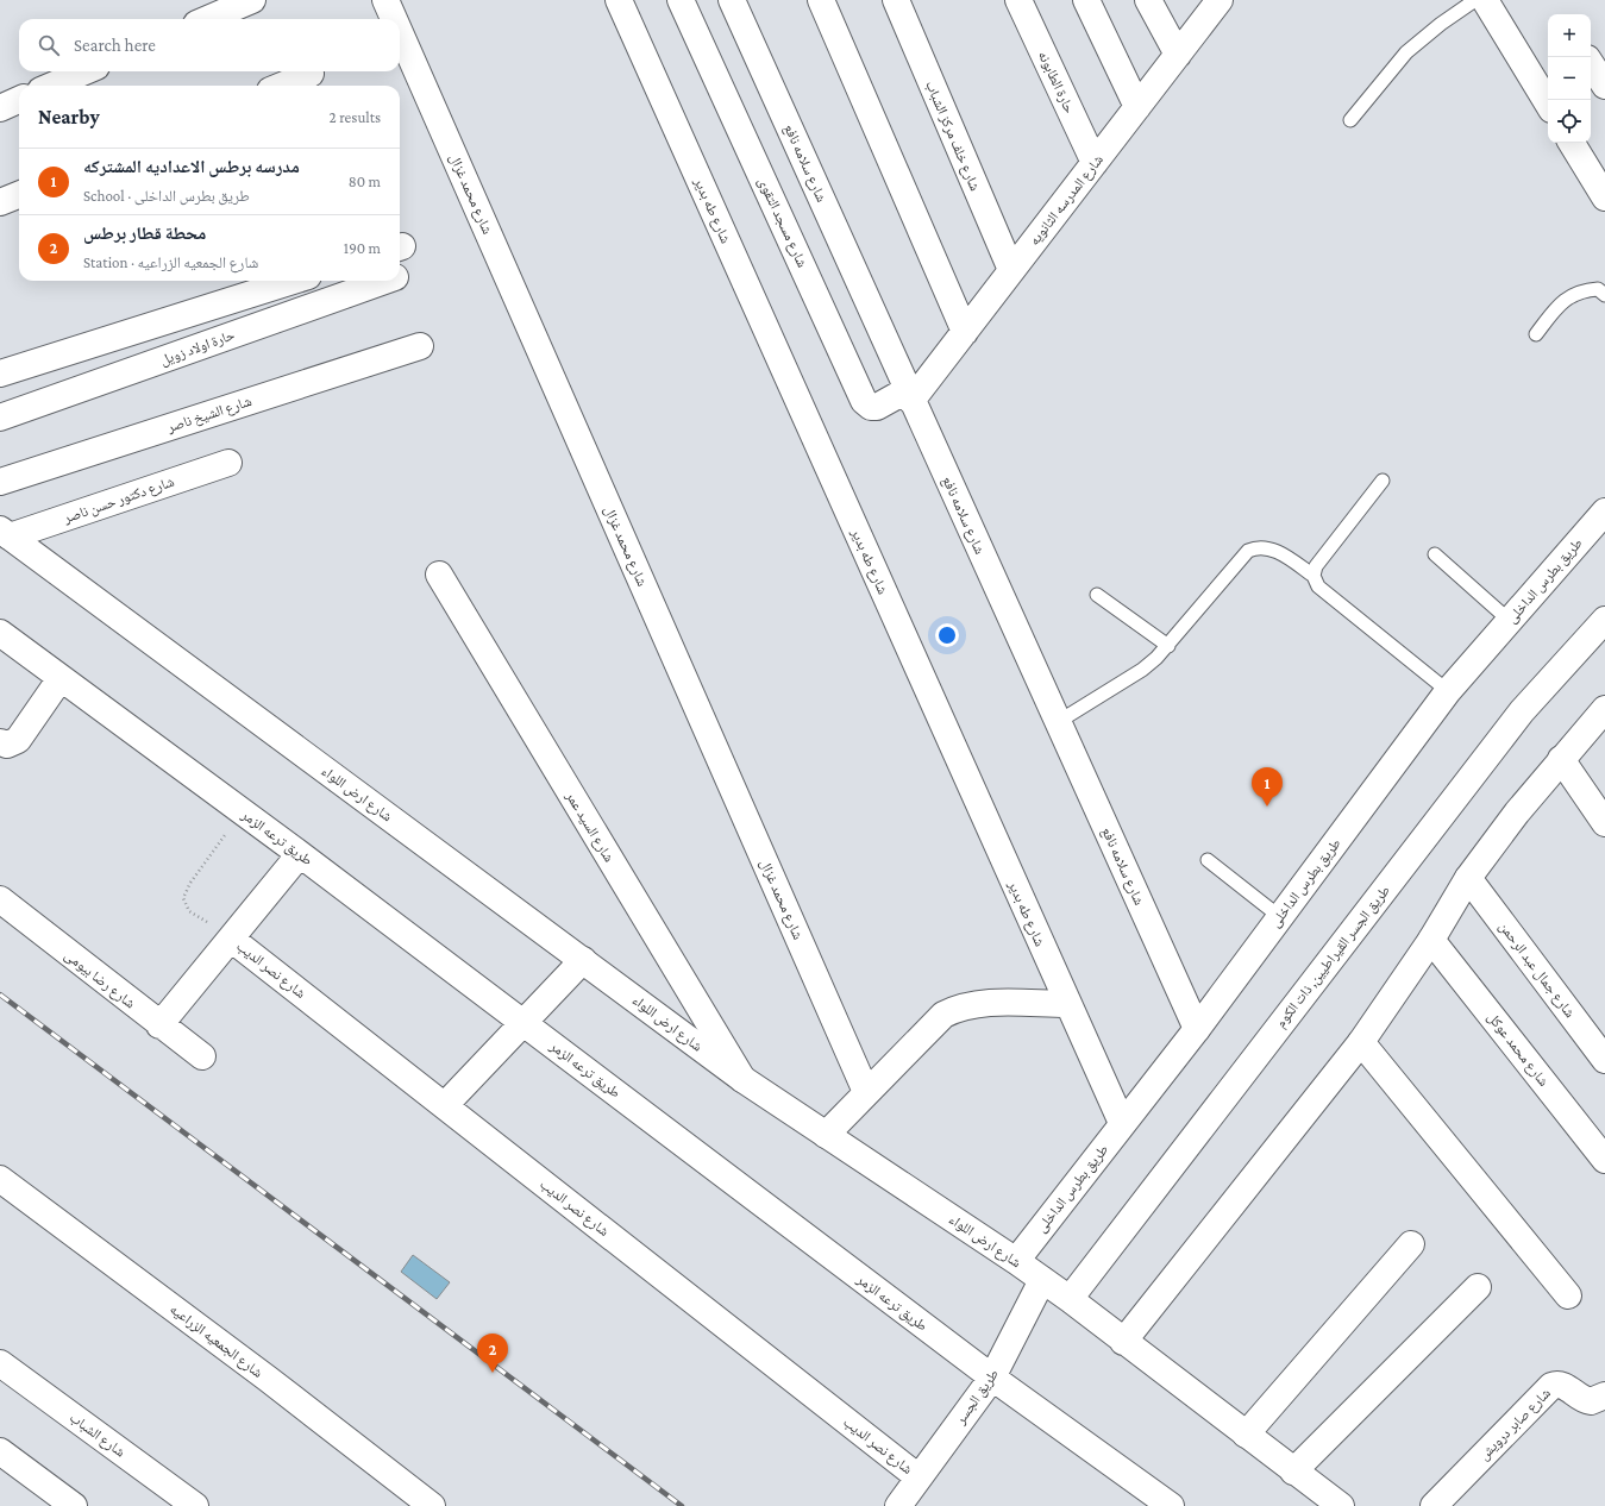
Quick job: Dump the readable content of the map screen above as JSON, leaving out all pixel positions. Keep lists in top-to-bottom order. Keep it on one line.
{"streets":{"street":["حارة الطابونه","شارع خلف مركز الشباب","شارع سلامه نافع","شارع محمد غزال","شارع المدرسه الثانويه","شارع طه بدير","شارع مسجد التقوى","حارة اولاد زويل","شارع الشيخ ناصر","شارع دكتور حسن ناصر","طريق بطرس الداخلى","شارع ارض اللواء","شارع السيد عمر","طريق ترعه الزمر","طريق الجسر القيراطيين, ذات الكوم","شارع نصر الديب","شارع جمال عبد الرحمن","شارع رضا بيومى","شارع محمد عوكل","شارع الجمعيه الزراعيه","طريق الجسر","شارع صابر درويش","شارع الشباب"]},"crossings":[["حارة الطابونه","شارع المدرسه الثانويه"],["شارع خلف مركز الشباب","شارع المدرسه الثانويه"],["شارع سلامه نافع","شارع المدرسه الثانويه"],["شارع سلامه نافع","شارع مسجد التقوى"],["شارع سلامه نافع","طريق بطرس الداخلى"],["شارع المدرسه الثانويه","شارع مسجد التقوى"],["شارع طه بدير","طريق بطرس الداخلى"],["شارع دكتور حسن ناصر","شارع ارض اللواء"],["طريق بطرس الداخلى","شارع ارض اللواء"],["شارع ارض اللواء","شارع السيد عمر"],["شارع ارض اللواء","طريق الجسر القيراطيين, ذات الكوم"],["شارع ارض اللواء","طريق الجسر"],["طريق ترعه الزمر","طريق الجسر"],["شارع نصر الديب","طريق الجسر"]],"page":{"map_buttons":["+","−"],"search":"Search here","heading":["Nearby","2 results"],"list":[{"mark":"1","name":"مدرسه برطس الاعداديه المشتركه","note":"School · طريق بطرس الداخلى","value":"80 m"},{"mark":"2","name":"محطة قطار برطس","note":"Station · شارع الجمعيه الزراعيه","value":"190 m"}],"pins":["1","2"]}}
